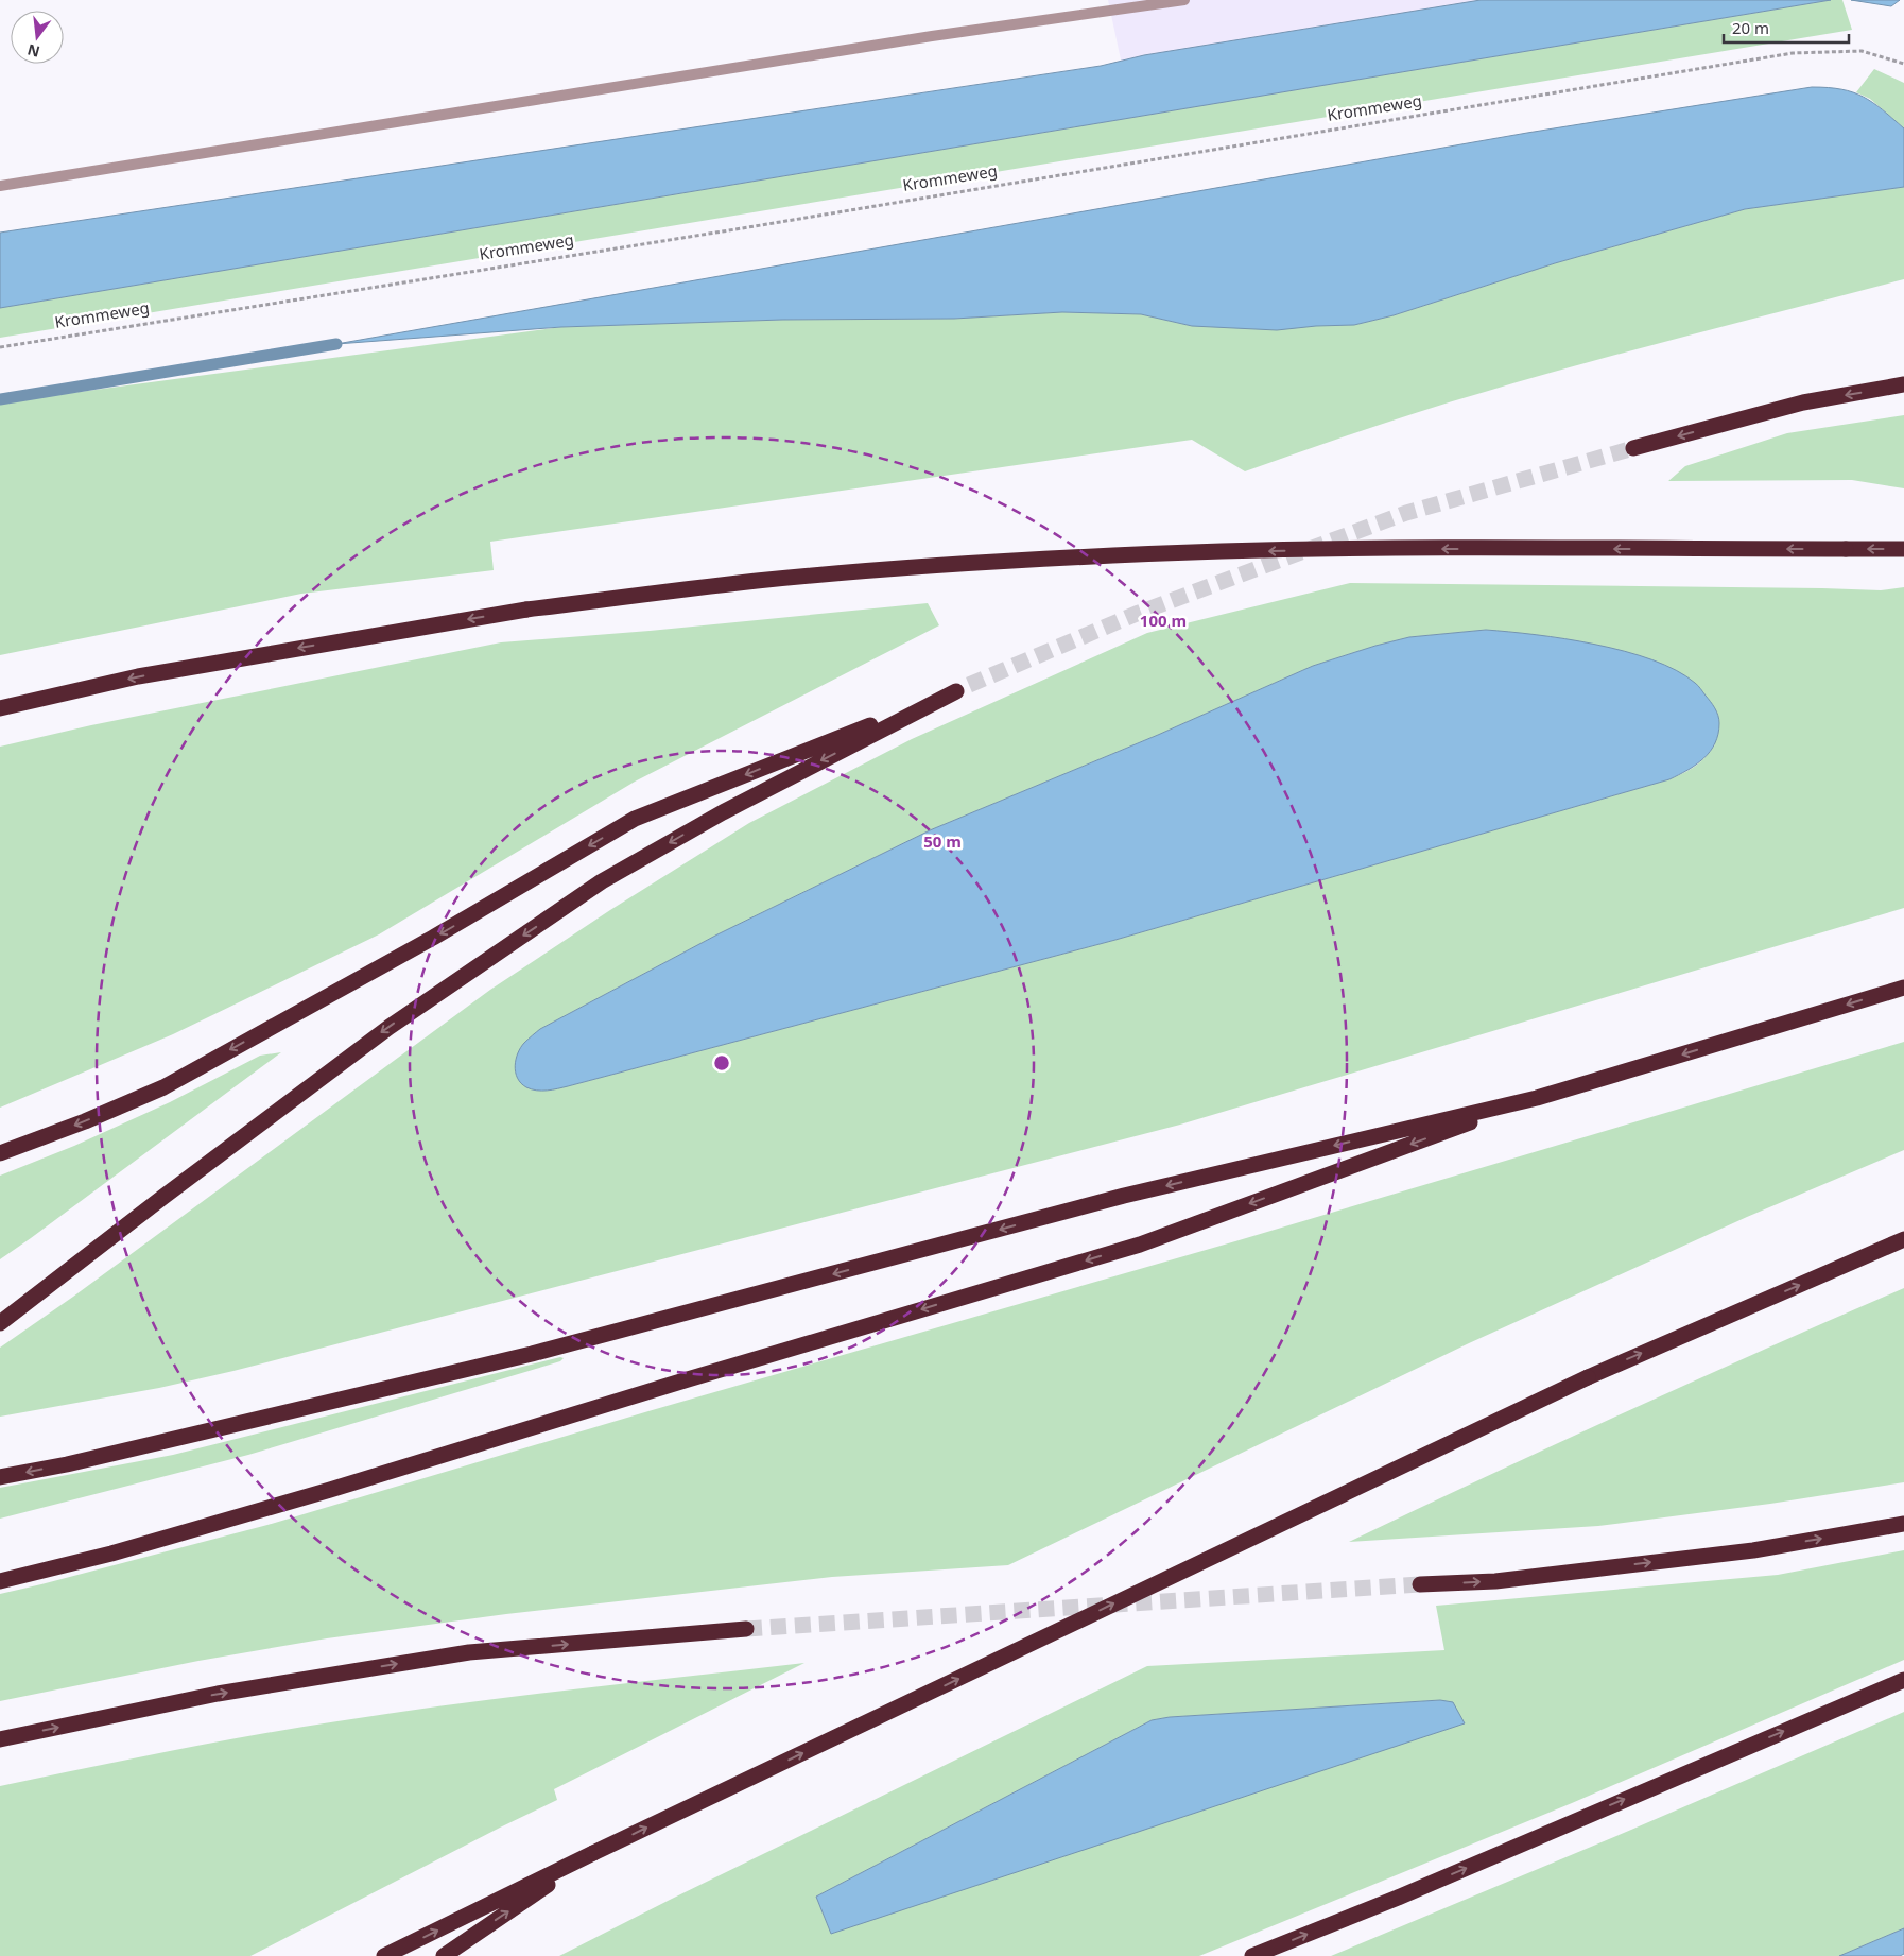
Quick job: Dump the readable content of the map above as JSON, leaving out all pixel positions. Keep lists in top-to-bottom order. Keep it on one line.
{"streets":{"path":["Krommeweg"]},"scale_bar":"20 m","north":"bottom","rings":["100 m","50 m"]}
